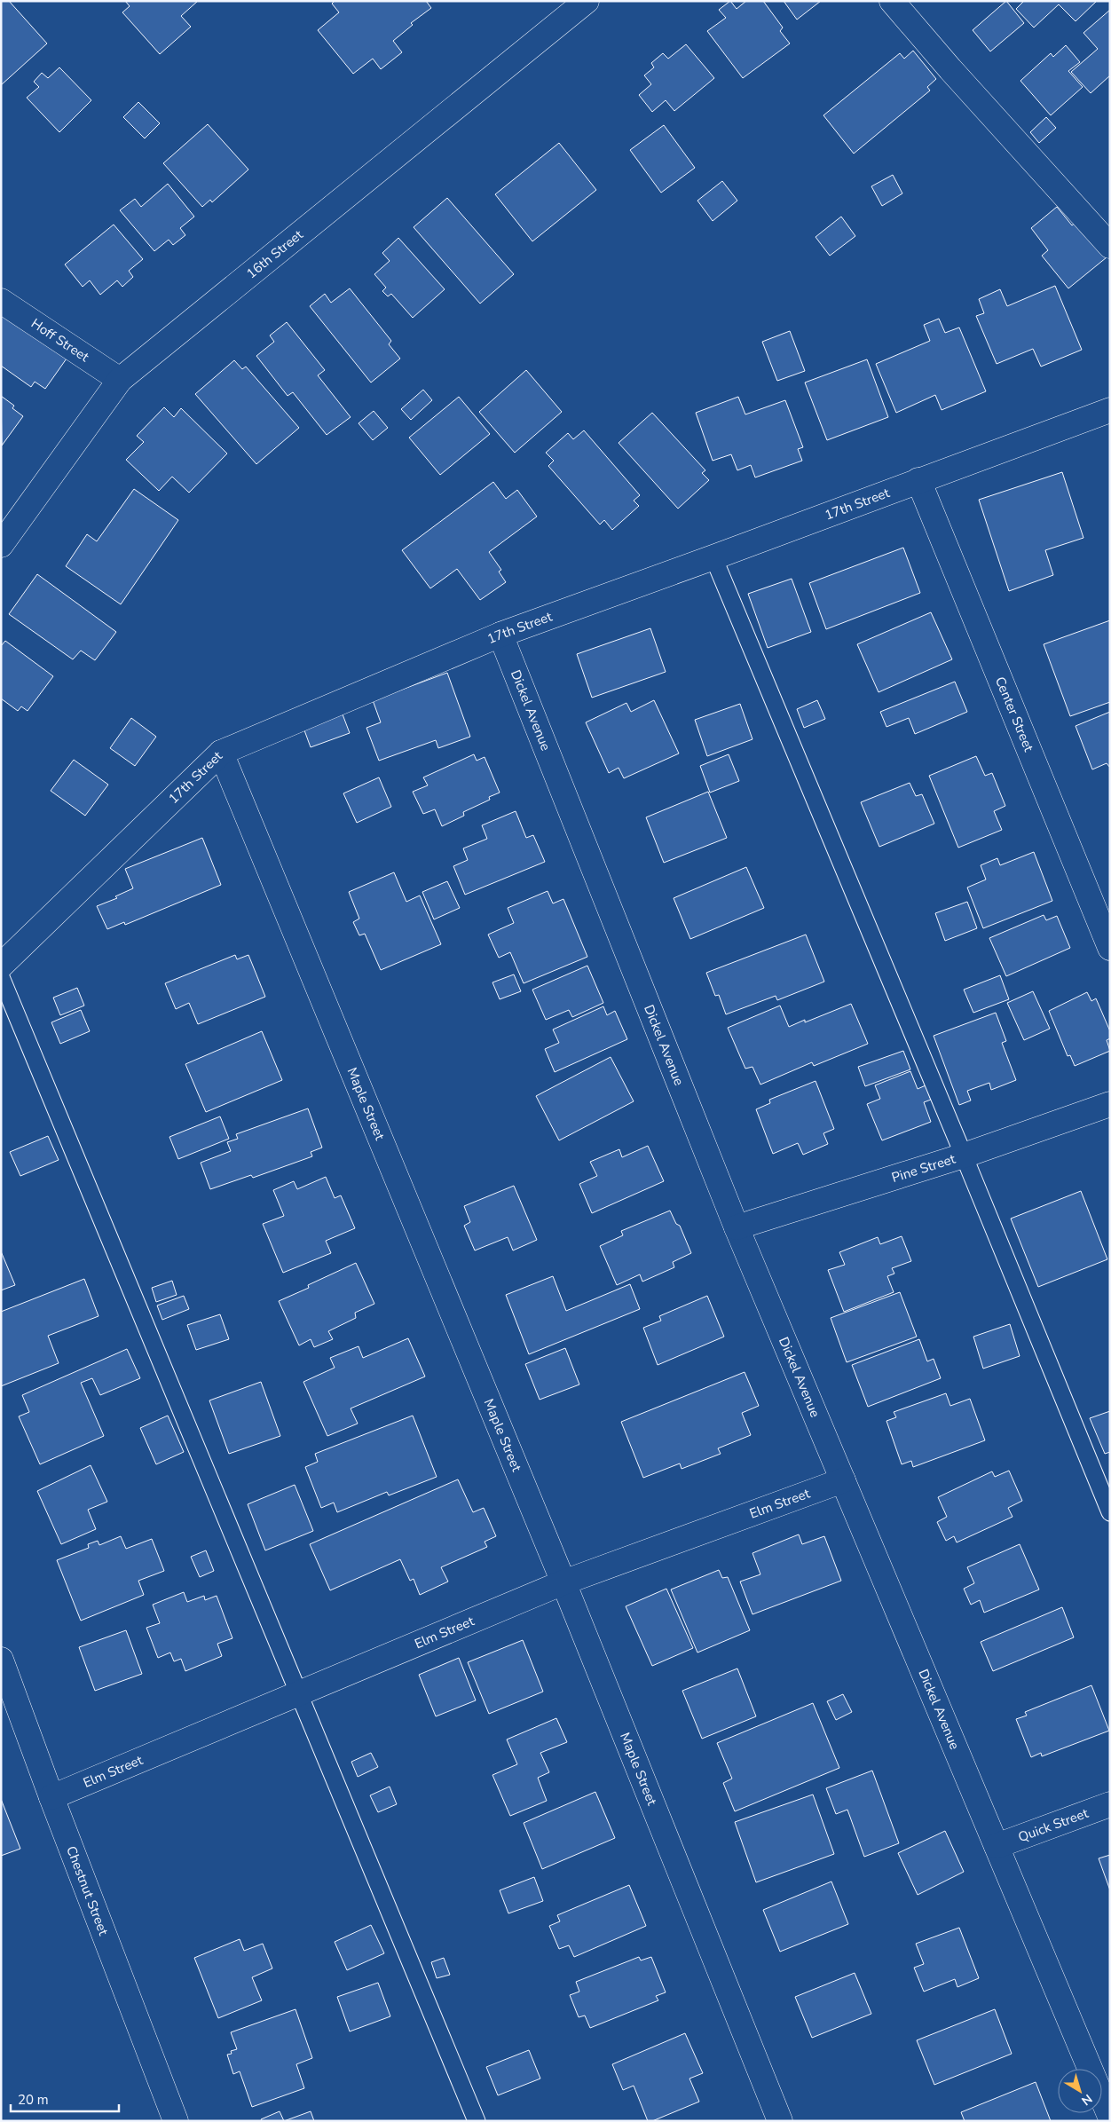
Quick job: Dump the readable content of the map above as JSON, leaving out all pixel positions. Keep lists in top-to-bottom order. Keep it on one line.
{"streets":{"street":["16th Street","Hoff Street","17th Street","Dickel Avenue","Center Street","Maple Street","Pine Street","Elm Street","Quick Street","Chestnut Street"]},"crossings":[["16th Street","Hoff Street"],["17th Street","Dickel Avenue"],["17th Street","Center Street"],["17th Street","Maple Street"],["Dickel Avenue","Pine Street"],["Dickel Avenue","Elm Street"],["Dickel Avenue","Quick Street"],["Maple Street","Elm Street"],["Elm Street","Chestnut Street"]],"scale_bar":"20 m","north":"bottom right"}
